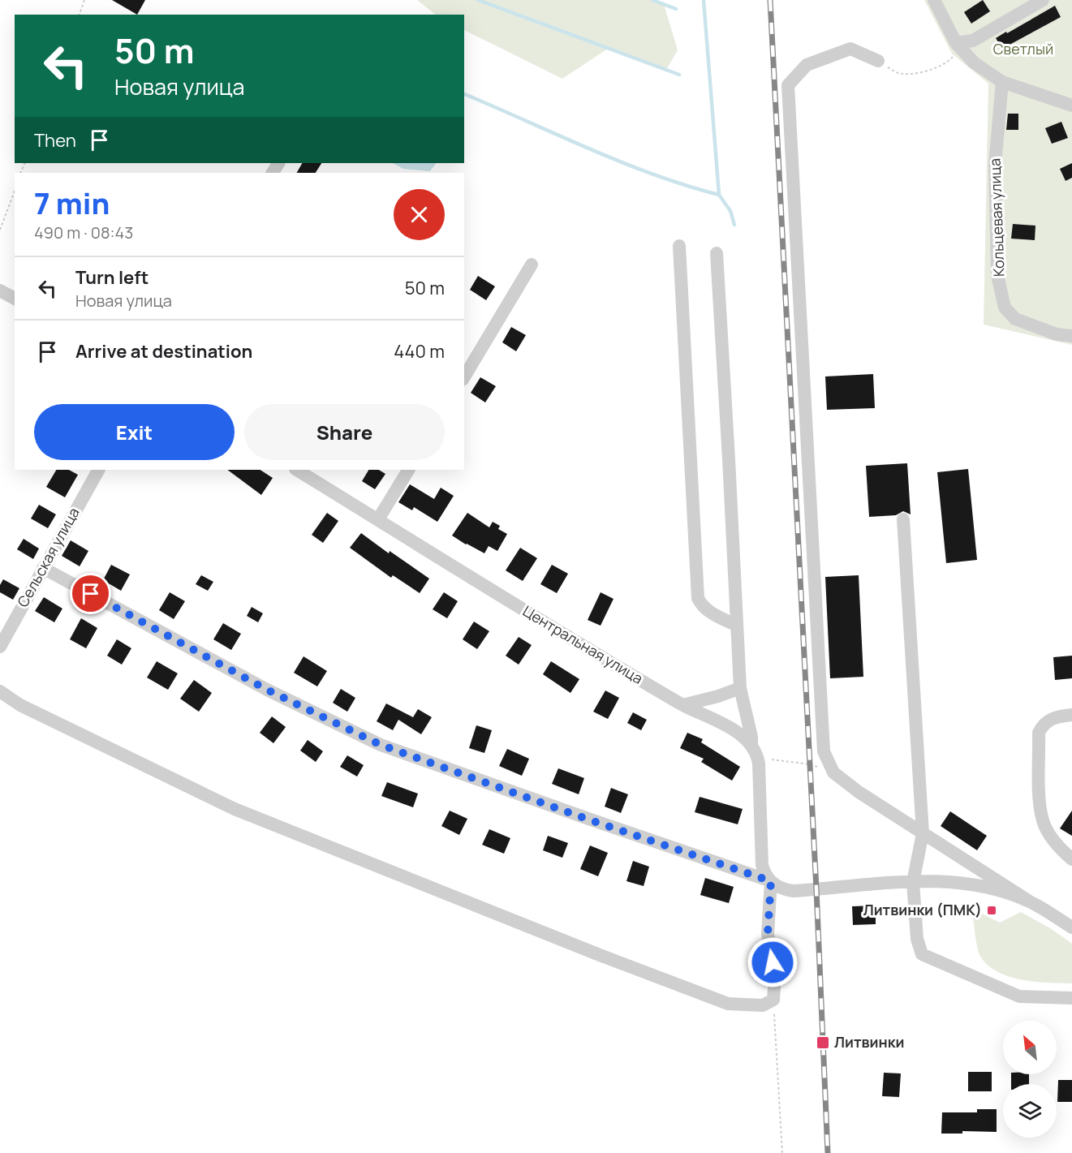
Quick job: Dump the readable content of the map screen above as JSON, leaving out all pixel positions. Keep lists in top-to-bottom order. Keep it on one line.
{"streets":{"street":["Кольцевая улица","Сельская улица","Центральная улица"]},"parks":["Светлый"],"places":{"transit":["Литвинки (ПМК)","Литвинки"]},"north":"top left","page":{"turn":["50 m","Новая улица"],"then":"Then","heading":["7 min","490 m · 08:43"],"list":[{"name":"Turn left","note":"Новая улица","value":"50 m"},{"name":"Arrive at destination","value":"440 m"}],"buttons":["Exit","Share"]}}
